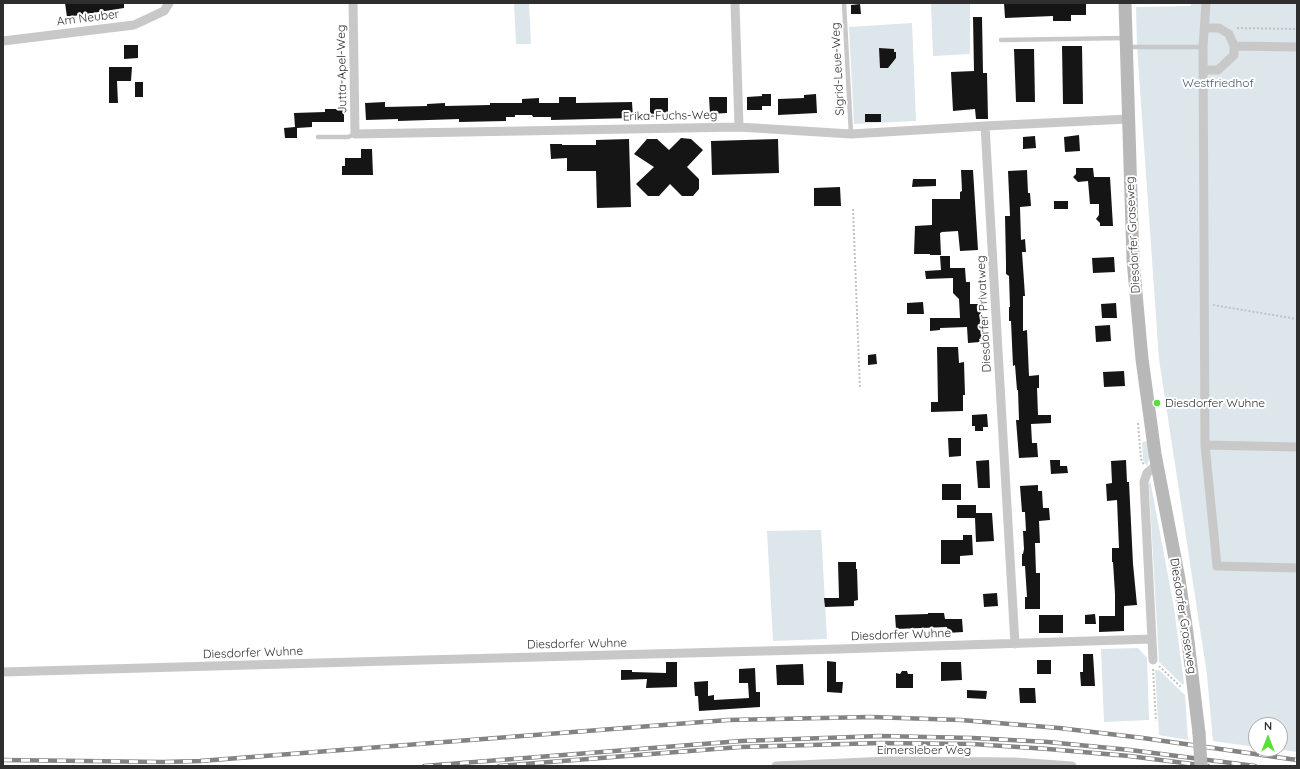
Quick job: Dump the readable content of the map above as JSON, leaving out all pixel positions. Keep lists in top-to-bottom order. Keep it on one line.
{"streets":{"main road":["Diesdorfer Graseweg"],"street":["Am Neuber","Jutta-Apel-Weg","Erika-Fuchs-Weg","Diesdorfer Privatweg","Diesdorfer Wuhne","Eimersleber Weg"],"lane":["Sigrid-Leue-Weg"]},"crossings":[["Jutta-Apel-Weg","Erika-Fuchs-Weg"],["Sigrid-Leue-Weg","Erika-Fuchs-Weg"],["Erika-Fuchs-Weg","Diesdorfer Privatweg"],["Diesdorfer Privatweg","Diesdorfer Wuhne"]],"parks":["Westfriedhof"],"places":["Diesdorfer Wuhne"],"north":"top"}
